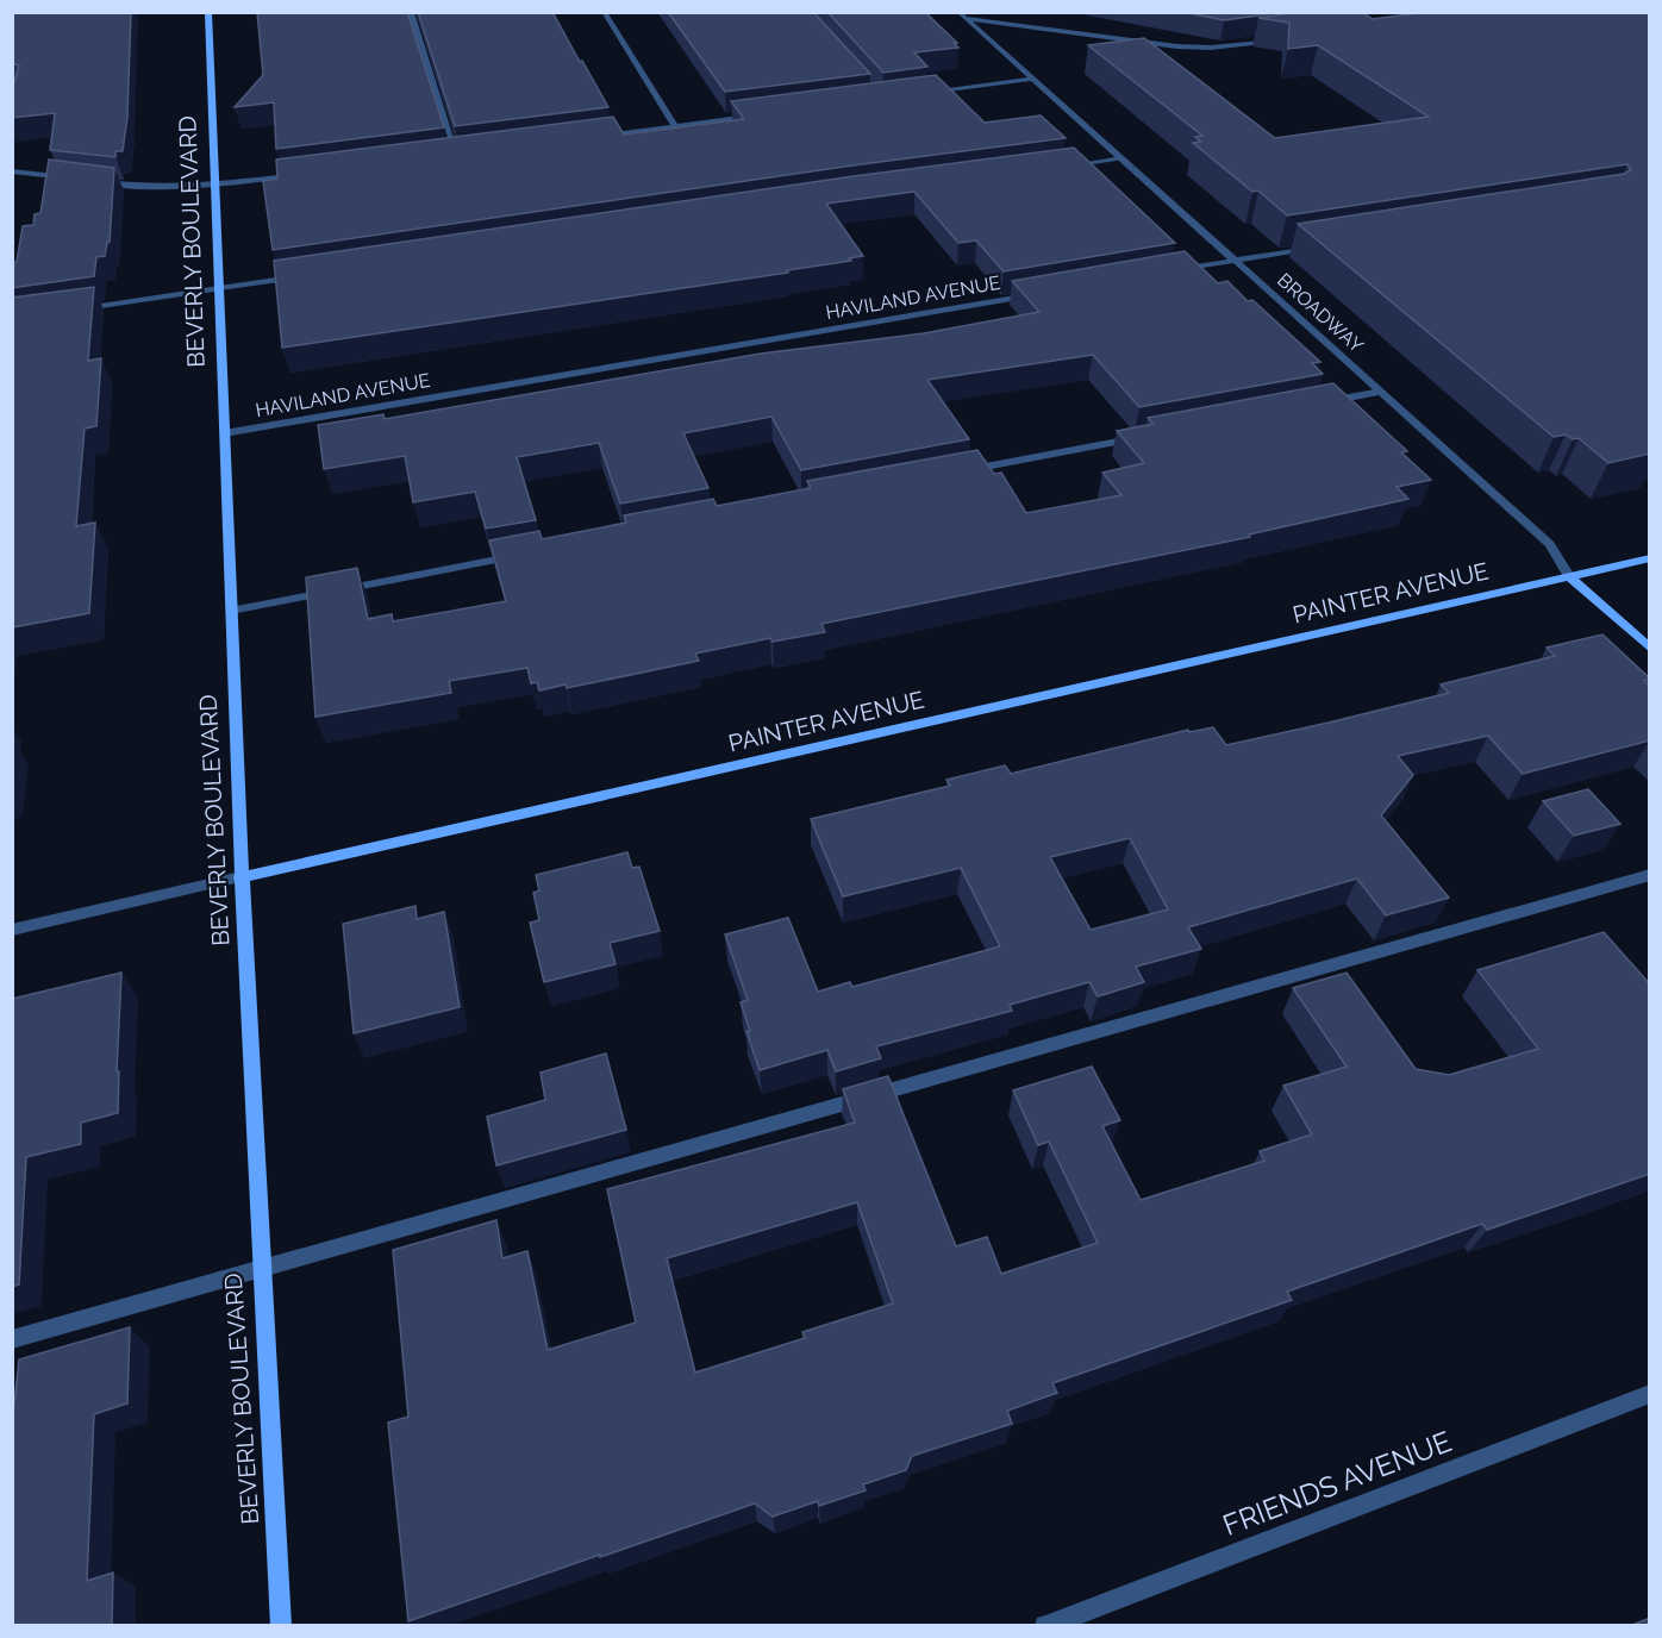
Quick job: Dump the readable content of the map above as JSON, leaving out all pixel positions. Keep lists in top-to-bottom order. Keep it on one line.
{"streets":{"street":["BEVERLY BOULEVARD","HAVILAND AVENUE","BROADWAY","PAINTER AVENUE","FRIENDS AVENUE"]},"crossings":[["BEVERLY BOULEVARD","HAVILAND AVENUE"],["BEVERLY BOULEVARD","PAINTER AVENUE"],["BROADWAY","PAINTER AVENUE"]]}
